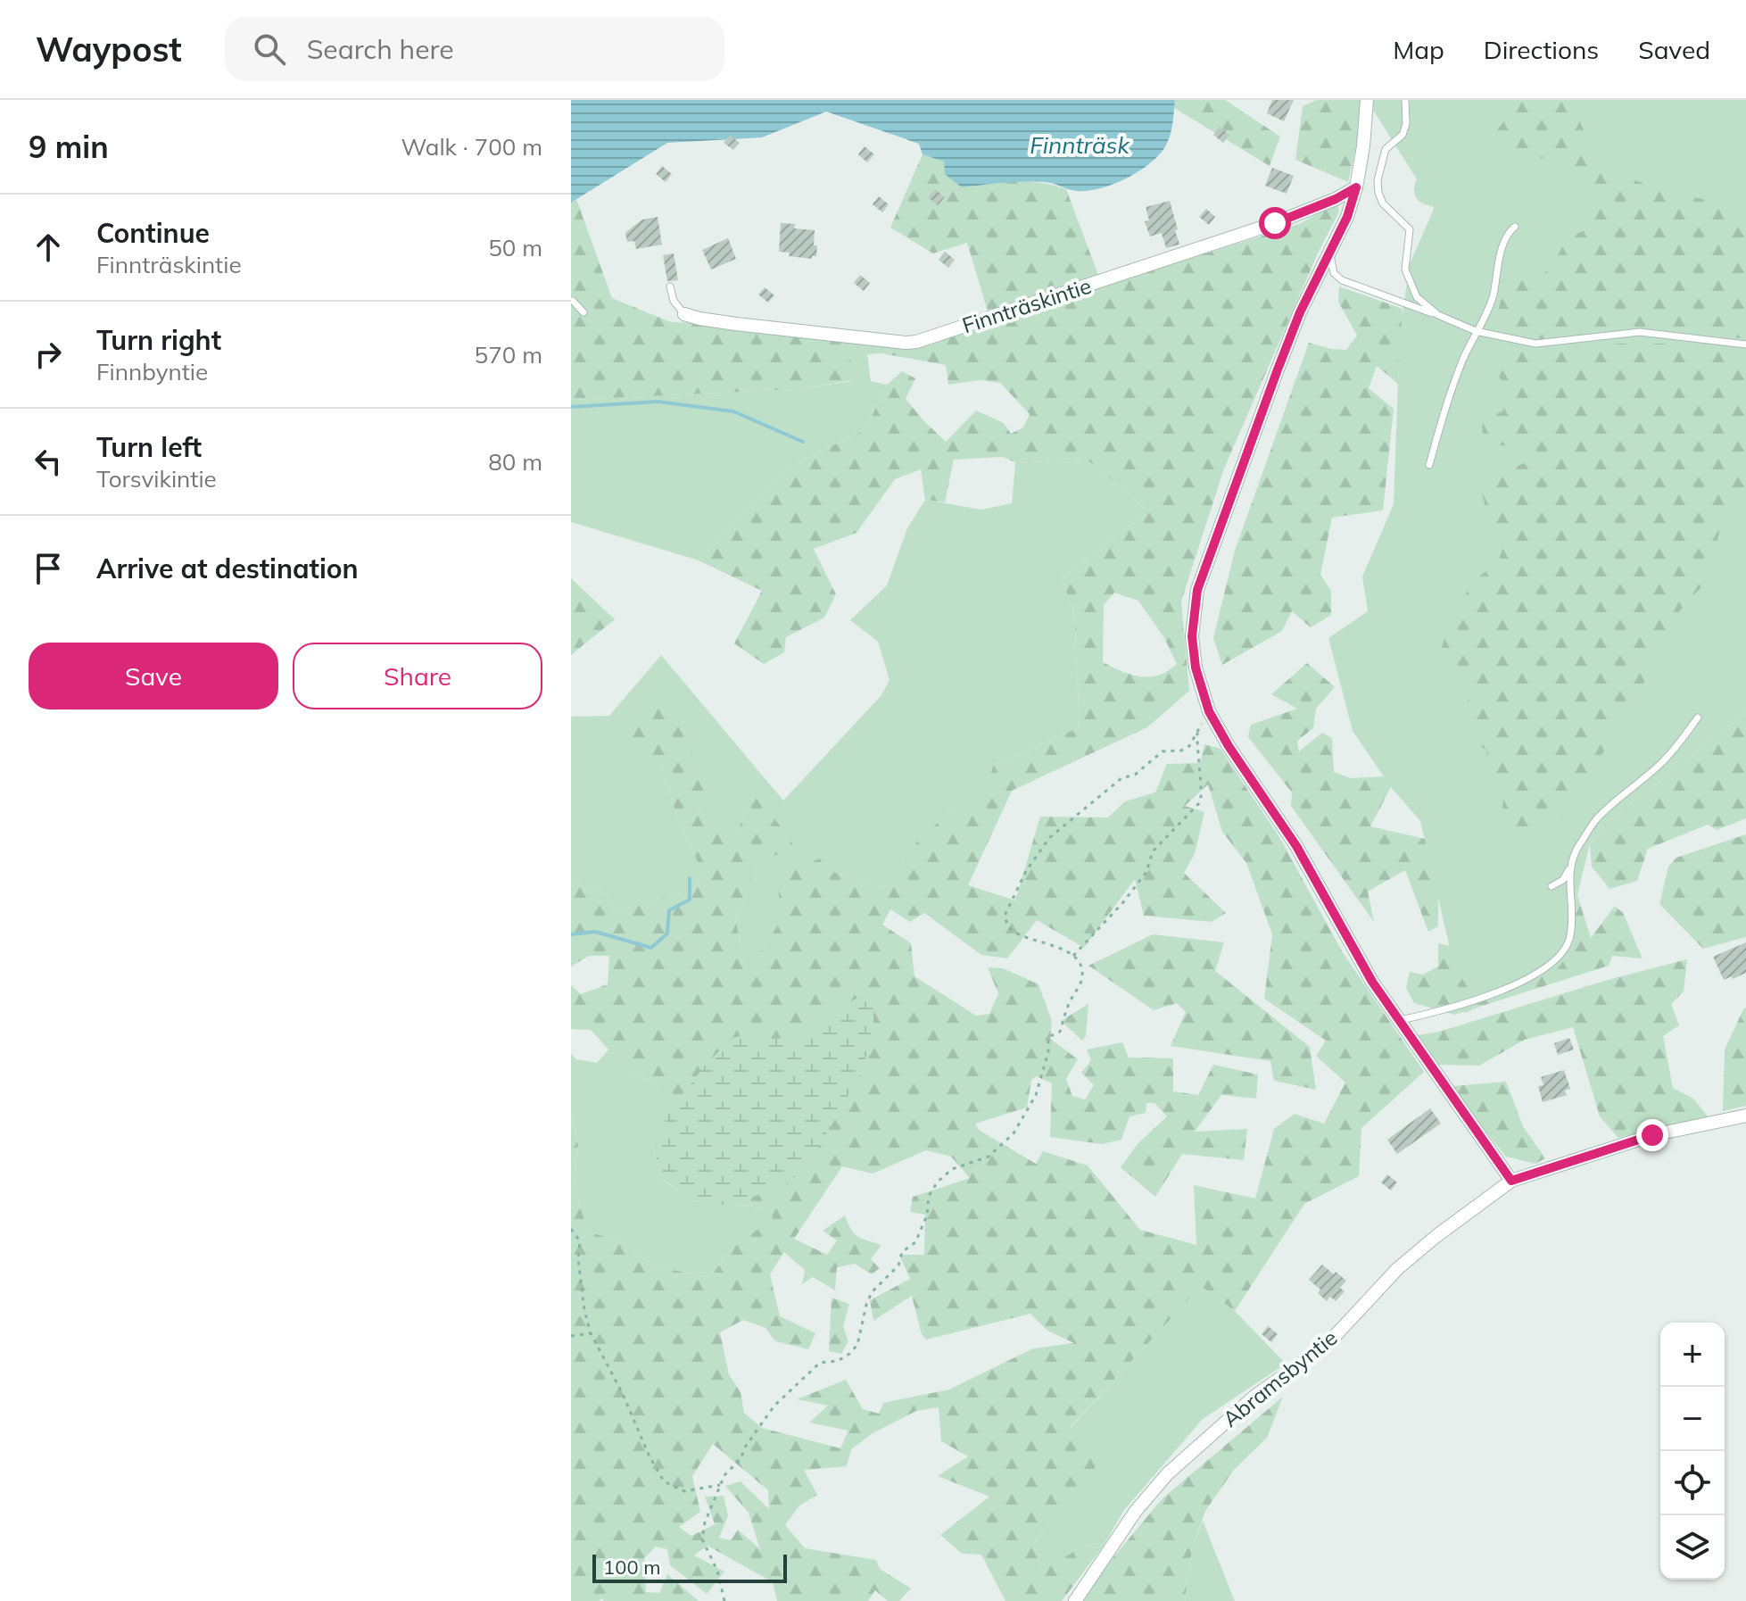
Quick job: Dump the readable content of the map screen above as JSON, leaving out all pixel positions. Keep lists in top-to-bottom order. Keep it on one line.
{"streets":{"street":["Finnträskintie","Abramsbyntie"]},"water":["Finnträsk"],"scale_bar":"100 m","page":{"header":"Waypost","search":"Search here","nav":["Map","Directions","Saved"],"heading":["9 min","Walk · 700 m"],"list":[["Continue","Finnträskintie","50 m"],["Turn right","Finnbyntie","570 m"],["Turn left","Torsvikintie","80 m"],"Arrive at destination"],"buttons":["Save","Share"],"map_buttons":["+","−"],"scale":"100 m"}}
